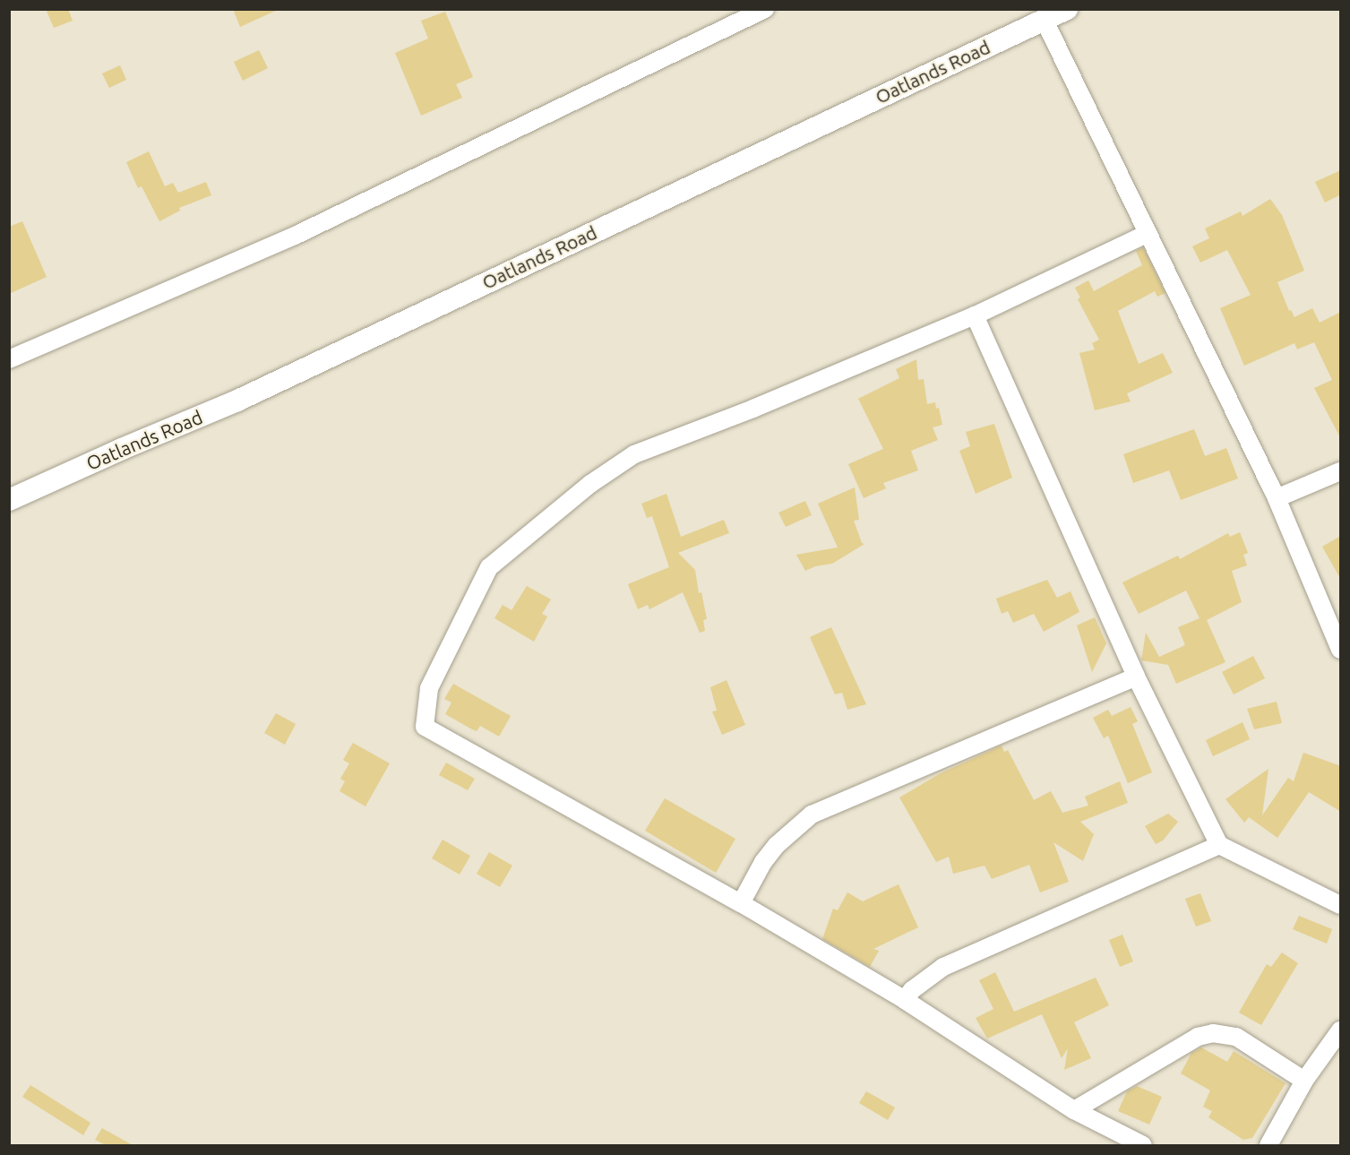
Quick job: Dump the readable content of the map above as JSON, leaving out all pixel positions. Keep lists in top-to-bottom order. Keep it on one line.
{"streets":{"street":["Oatlands Road"]}}
